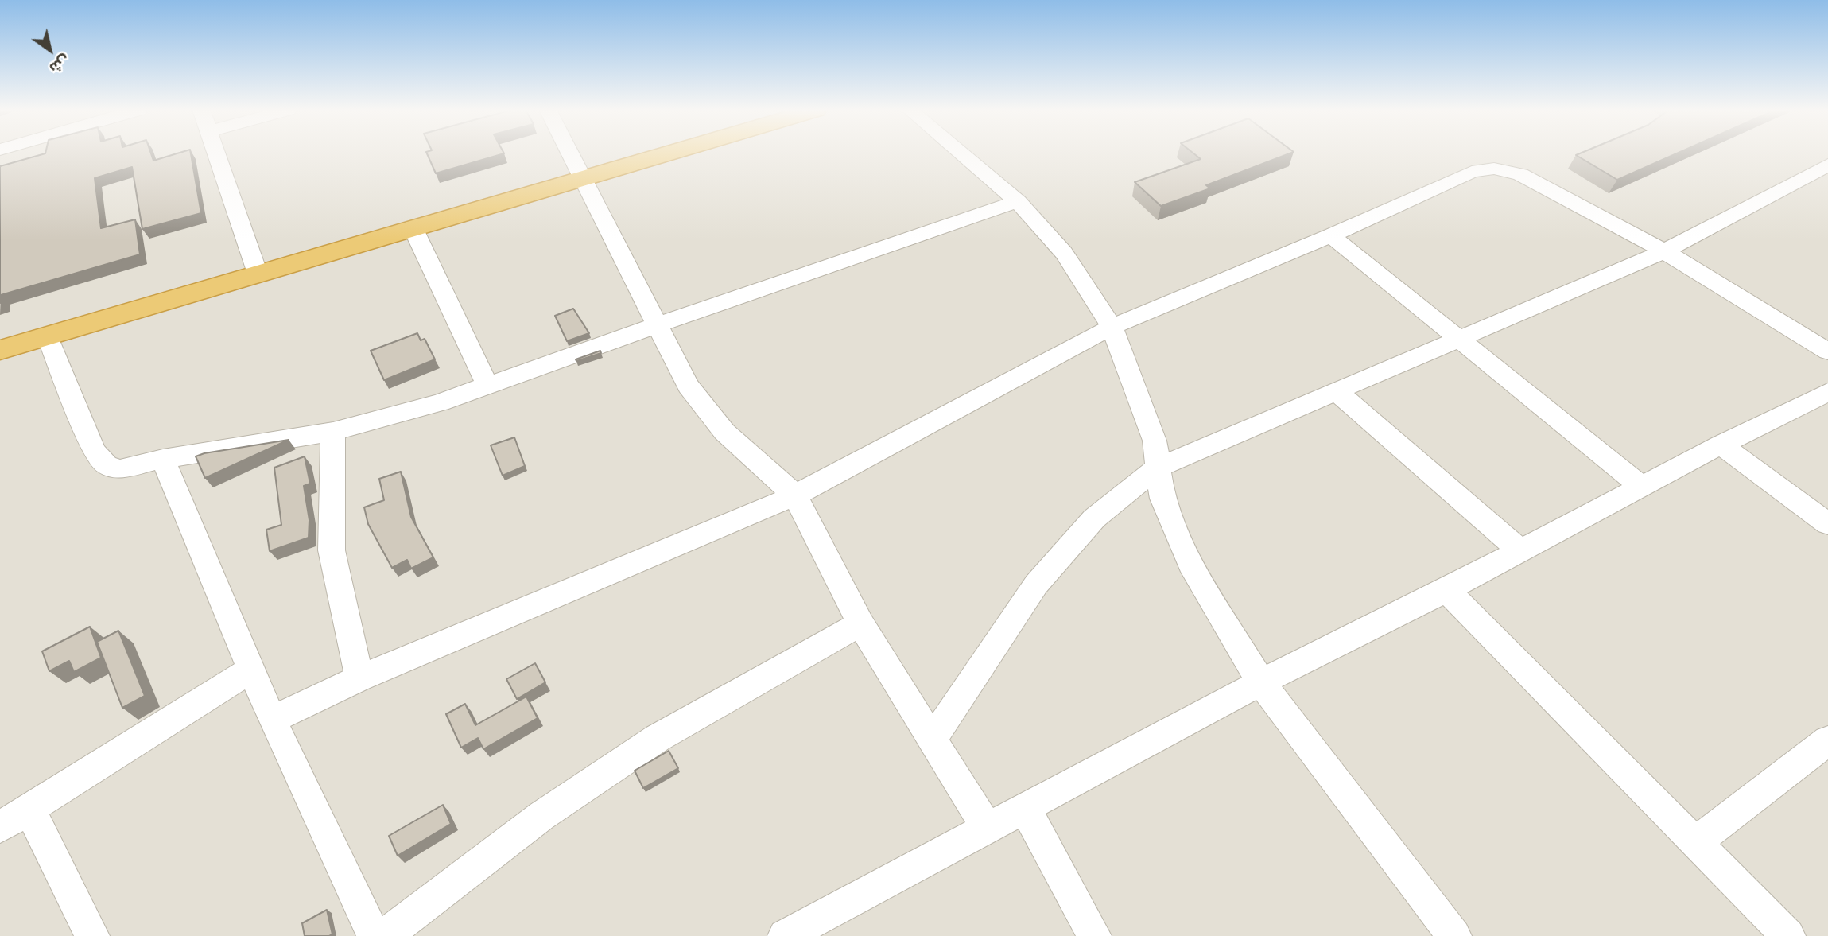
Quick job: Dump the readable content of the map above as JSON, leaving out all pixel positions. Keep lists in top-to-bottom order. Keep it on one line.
{"north":"bottom right"}
